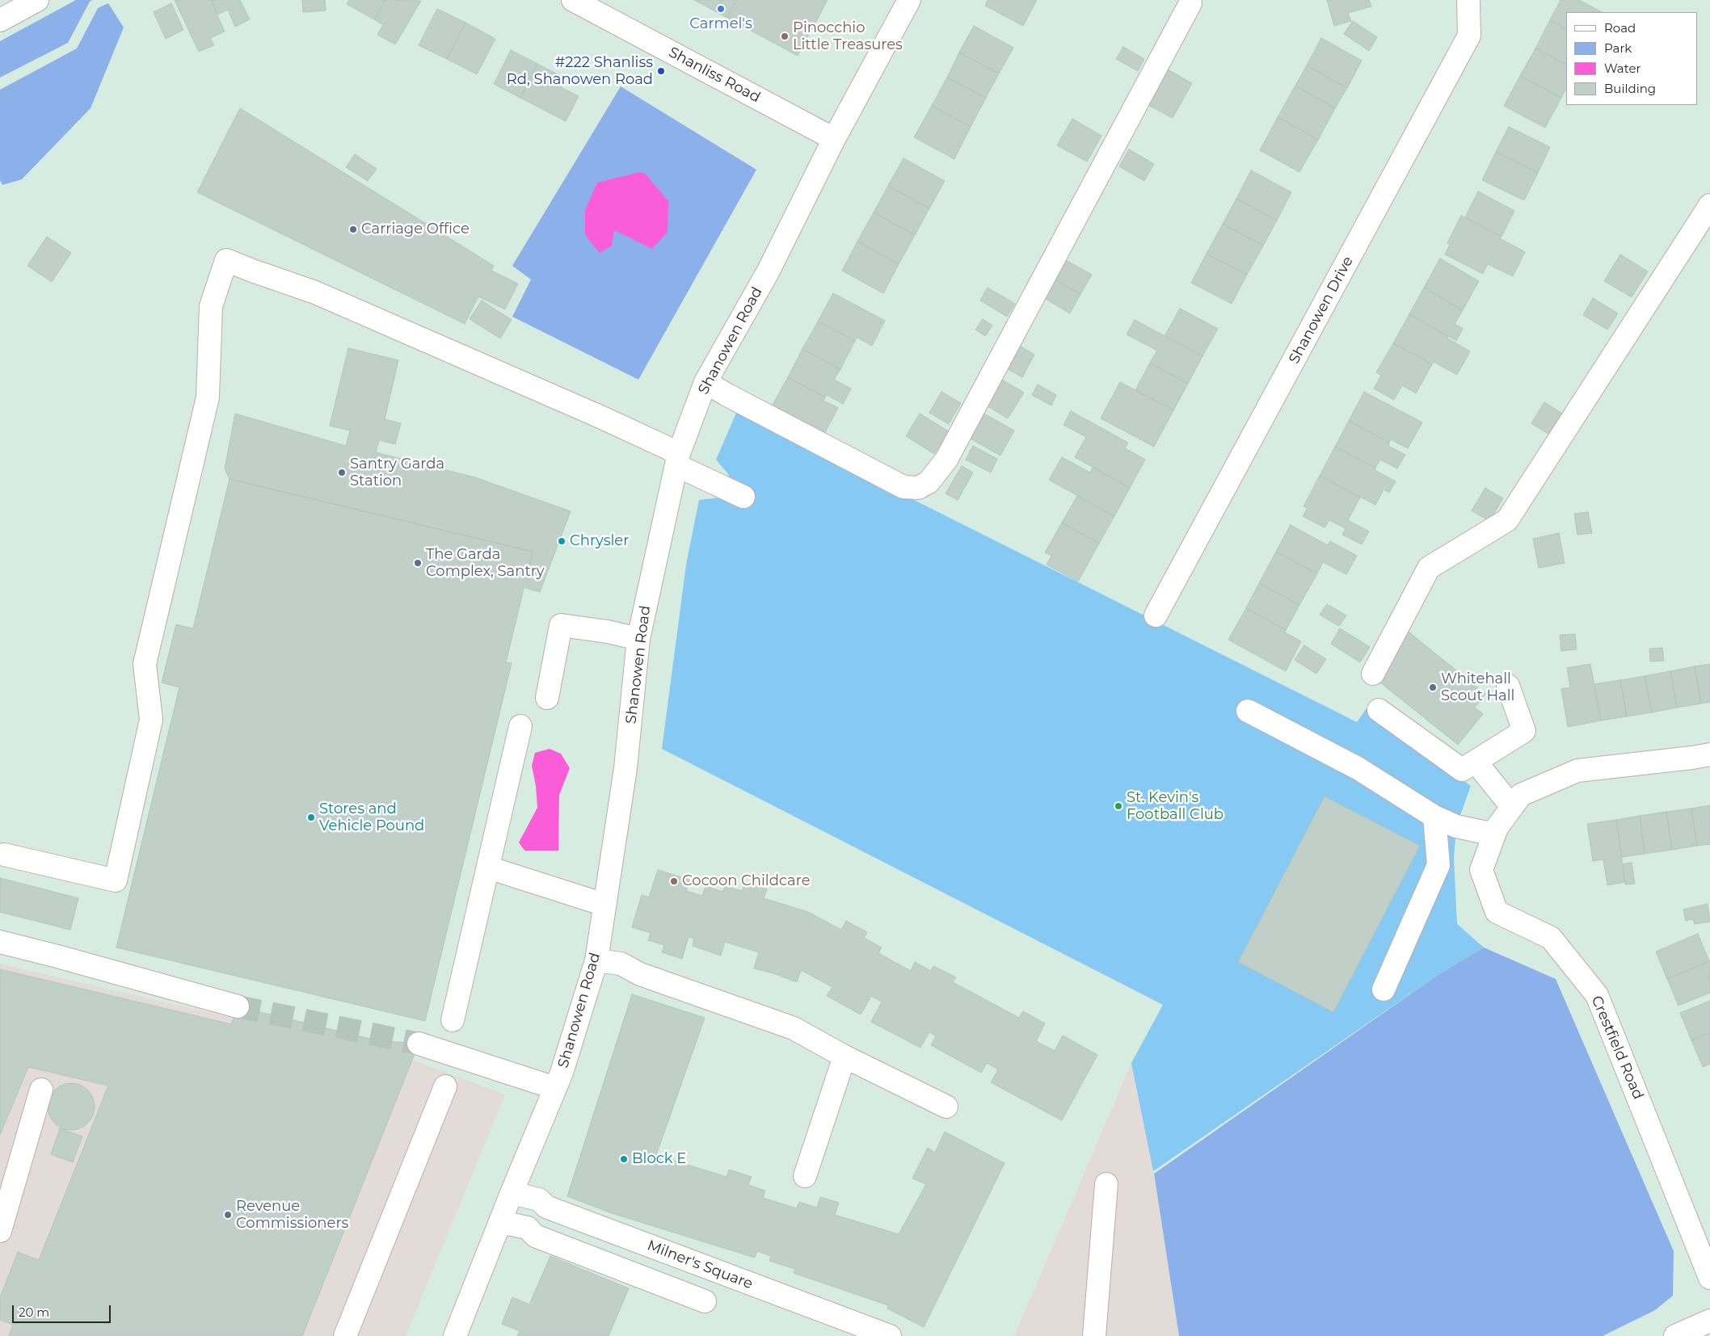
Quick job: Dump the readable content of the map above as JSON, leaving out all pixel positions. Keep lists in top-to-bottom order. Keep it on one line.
{"streets":{"street":["Shanliss Road","Shanowen Drive","Shanowen Road","Crestfield Road","Milner's Square"]},"crossings":[["Shanliss Road","Shanowen Road"],["Shanowen Road","Milner's Square"]],"places":["Carmel's","Pinocchio Little Treasures","#222 Shanliss Rd, Shanowen Road","Carriage Office","Santry Garda Station","Chrysler","The Garda Complex, Santry","Whitehall Scout Hall","St. Kevin's Football Club","Stores and Vehicle Pound","Cocoon Childcare","Block E","Revenue Commissioners"],"legend":["Road","Park","Water","Building"],"scale_bar":"20 m"}
